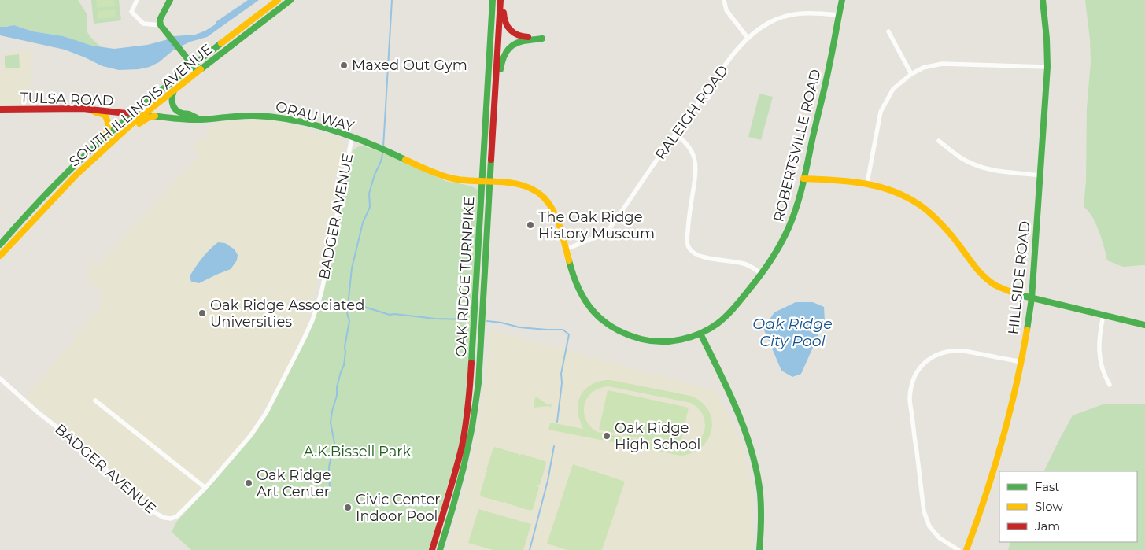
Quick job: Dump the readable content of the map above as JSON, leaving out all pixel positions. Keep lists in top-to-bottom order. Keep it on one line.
{"streets":{"main road":["TULSA ROAD","SOUTH ILLINOIS AVENUE","ORAU WAY","ROBERTSVILLE ROAD","OAK RIDGE TURNPIKE","HILLSIDE ROAD"],"street":["RALEIGH ROAD","BADGER AVENUE"]},"crossings":[["TULSA ROAD","SOUTH ILLINOIS AVENUE"],["TULSA ROAD","ORAU WAY"],["SOUTH ILLINOIS AVENUE","ORAU WAY"],["RALEIGH ROAD","ROBERTSVILLE ROAD"],["ORAU WAY","ROBERTSVILLE ROAD"],["ORAU WAY","BADGER AVENUE"],["ORAU WAY","OAK RIDGE TURNPIKE"],["ROBERTSVILLE ROAD","OAK RIDGE TURNPIKE"]],"water":["Oak Ridge City Pool"],"parks":["A.K.Bissell Park"],"places":["Maxed Out Gym","The Oak Ridge History Museum","Oak Ridge Associated Universities","Oak Ridge High School","Oak Ridge Art Center","Civic Center Indoor Pool"],"legend":["Fast","Slow","Jam"]}
